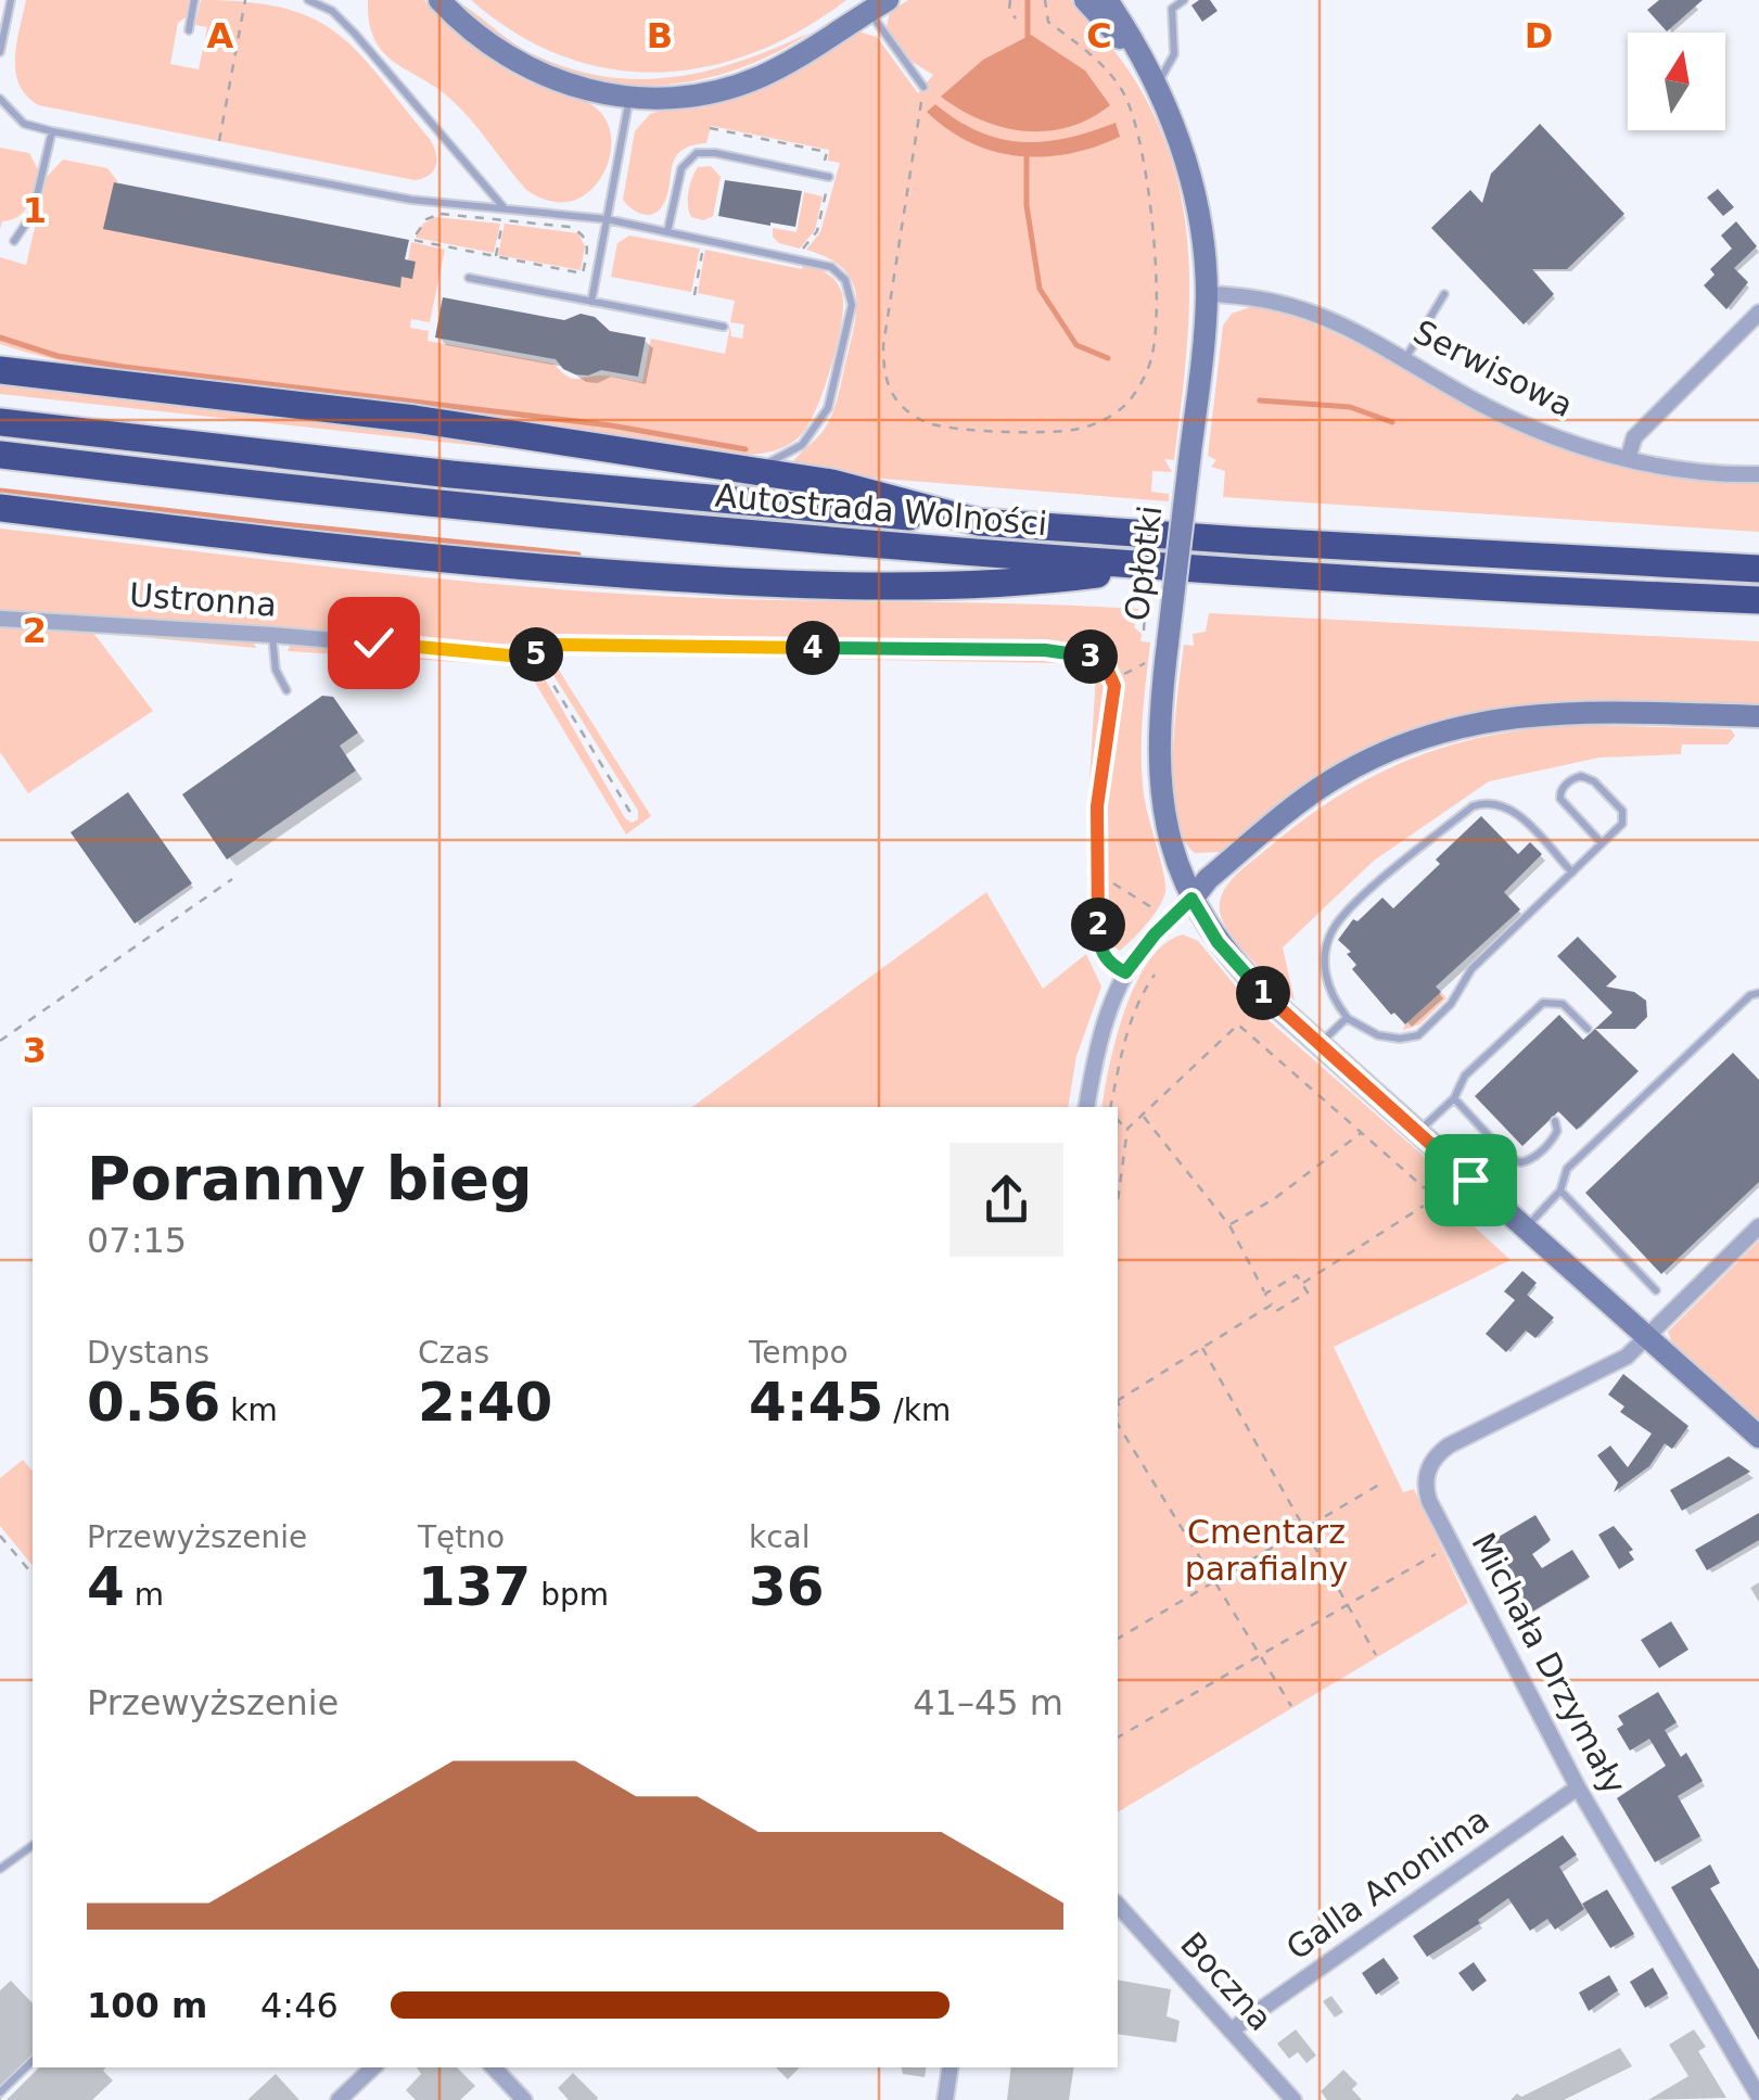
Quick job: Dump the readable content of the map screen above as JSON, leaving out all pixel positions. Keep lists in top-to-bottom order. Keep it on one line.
{"streets":{"highway":["Autostrada Wolności"],"street":["Serwisowa","Opłotki","Ustronna","Michała Drzymały","Galla Anonima","Boczna"]},"crossings":[["Serwisowa","Opłotki"],["Opłotki","Michała Drzymały"],["Michała Drzymały","Galla Anonima"],["Galla Anonima","Boczna"]],"parks":["Cmentarz parafialny"],"north":"top","page":{"pins":["4","5","3","2","1"],"heading":["Poranny bieg","07:15"],"stats":[["Dystans","0.56 km"],["Czas","2:40"],["Tempo","4:45 /km"],["Przewyższenie","4 m"],["Tętno","137 bpm"],["kcal","36"]],"chart":["Przewyższenie","41–45 m"],"list":[{"name":"100 m","note":"4:46"}]},"grid":{"columns":["A","B","C","D"],"rows":["1","2","3"]}}
